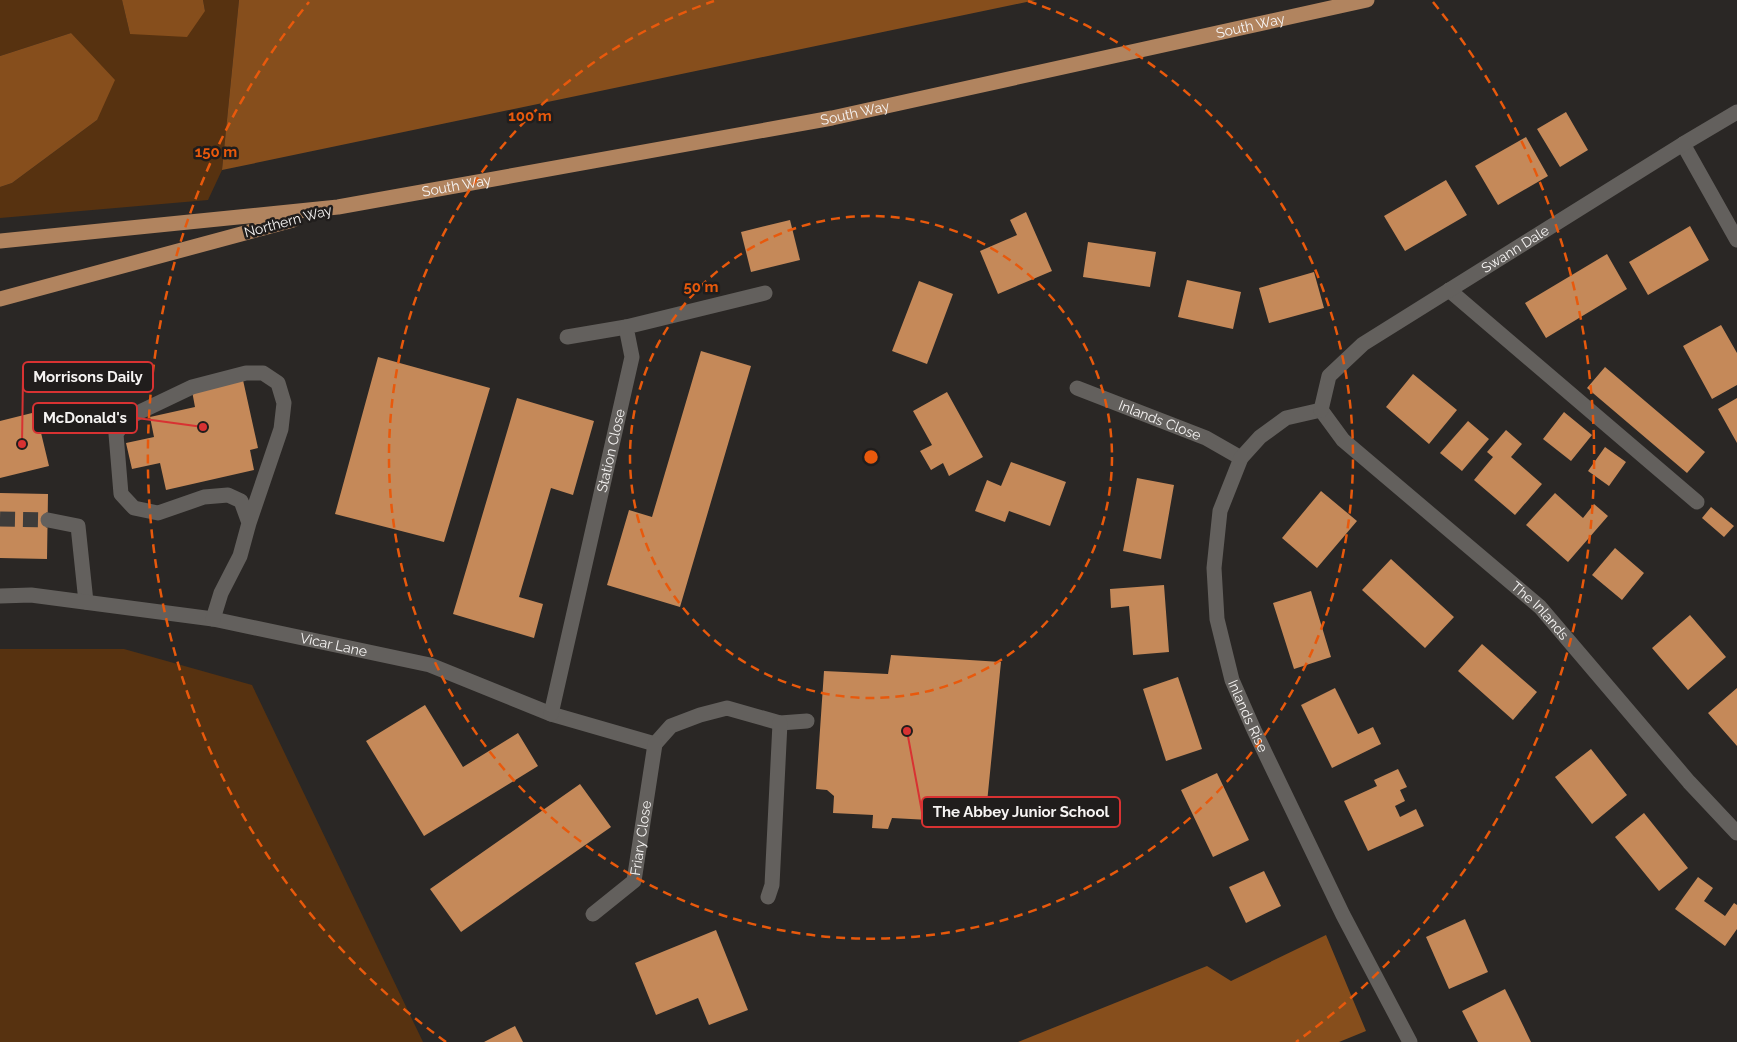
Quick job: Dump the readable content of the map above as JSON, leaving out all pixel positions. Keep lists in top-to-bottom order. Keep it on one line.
{"streets":{"main road":["South Way","Northern Way"],"street":["Swann Dale","Inlands Close","Station Close","The Inlands","Vicar Lane","Inlands Rise","Friary Close"]},"crossings":[["South Way","Northern Way"],["Swann Dale","The Inlands"],["Swann Dale","Inlands Rise"],["Inlands Close","Inlands Rise"],["Station Close","Vicar Lane"],["The Inlands","Inlands Rise"],["Vicar Lane","Friary Close"]],"places":["McDonald's","Morrisons Daily","The Abbey Junior School"],"rings":["100 m","150 m","50 m"]}
